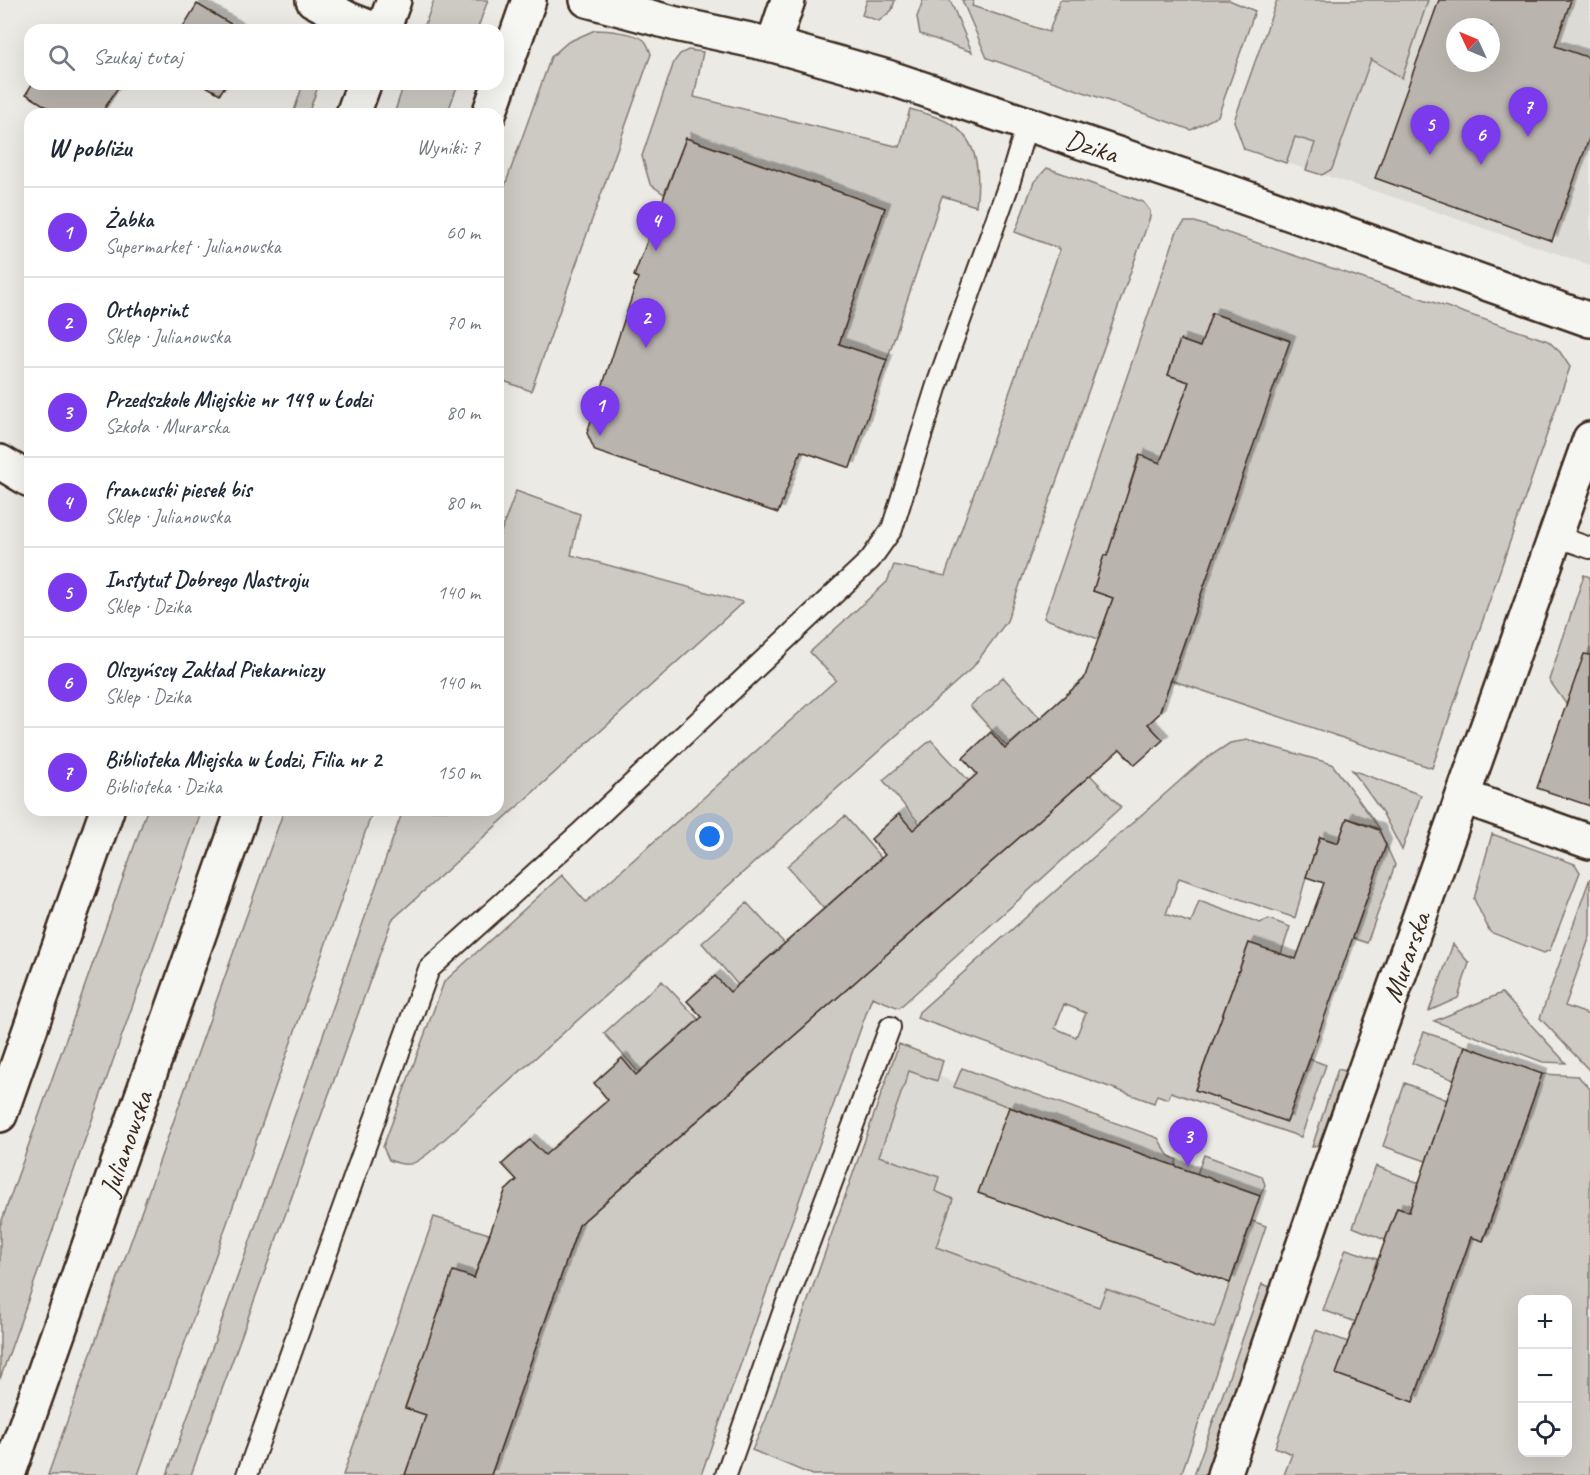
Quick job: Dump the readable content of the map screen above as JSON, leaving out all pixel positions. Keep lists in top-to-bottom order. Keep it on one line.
{"streets":{"street":["Dzika","Murarska","Julianowska"]},"north":"top left","page":{"search":"Szukaj tutaj","pins":["7","5","6","4","2","1","3"],"heading":["W pobliżu","Wyniki: 7"],"list":[{"mark":"1","name":"Żabka","note":"Supermarket · Julianowska","value":"60 m"},{"mark":"2","name":"Orthoprint","note":"Sklep · Julianowska","value":"70 m"},{"mark":"3","name":"Przedszkole Miejskie nr 149 w Łodzi","note":"Szkoła · Murarska","value":"80 m"},{"mark":"4","name":"francuski piesek bis","note":"Sklep · Julianowska","value":"80 m"},{"mark":"5","name":"Instytut Dobrego Nastroju","note":"Sklep · Dzika","value":"140 m"},{"mark":"6","name":"Olszyńscy Zakład Piekarniczy","note":"Sklep · Dzika","value":"140 m"},{"mark":"7","name":"Biblioteka Miejska w Łodzi, Filia nr 2","note":"Biblioteka · Dzika","value":"150 m"}],"map_buttons":["+","−"]}}
